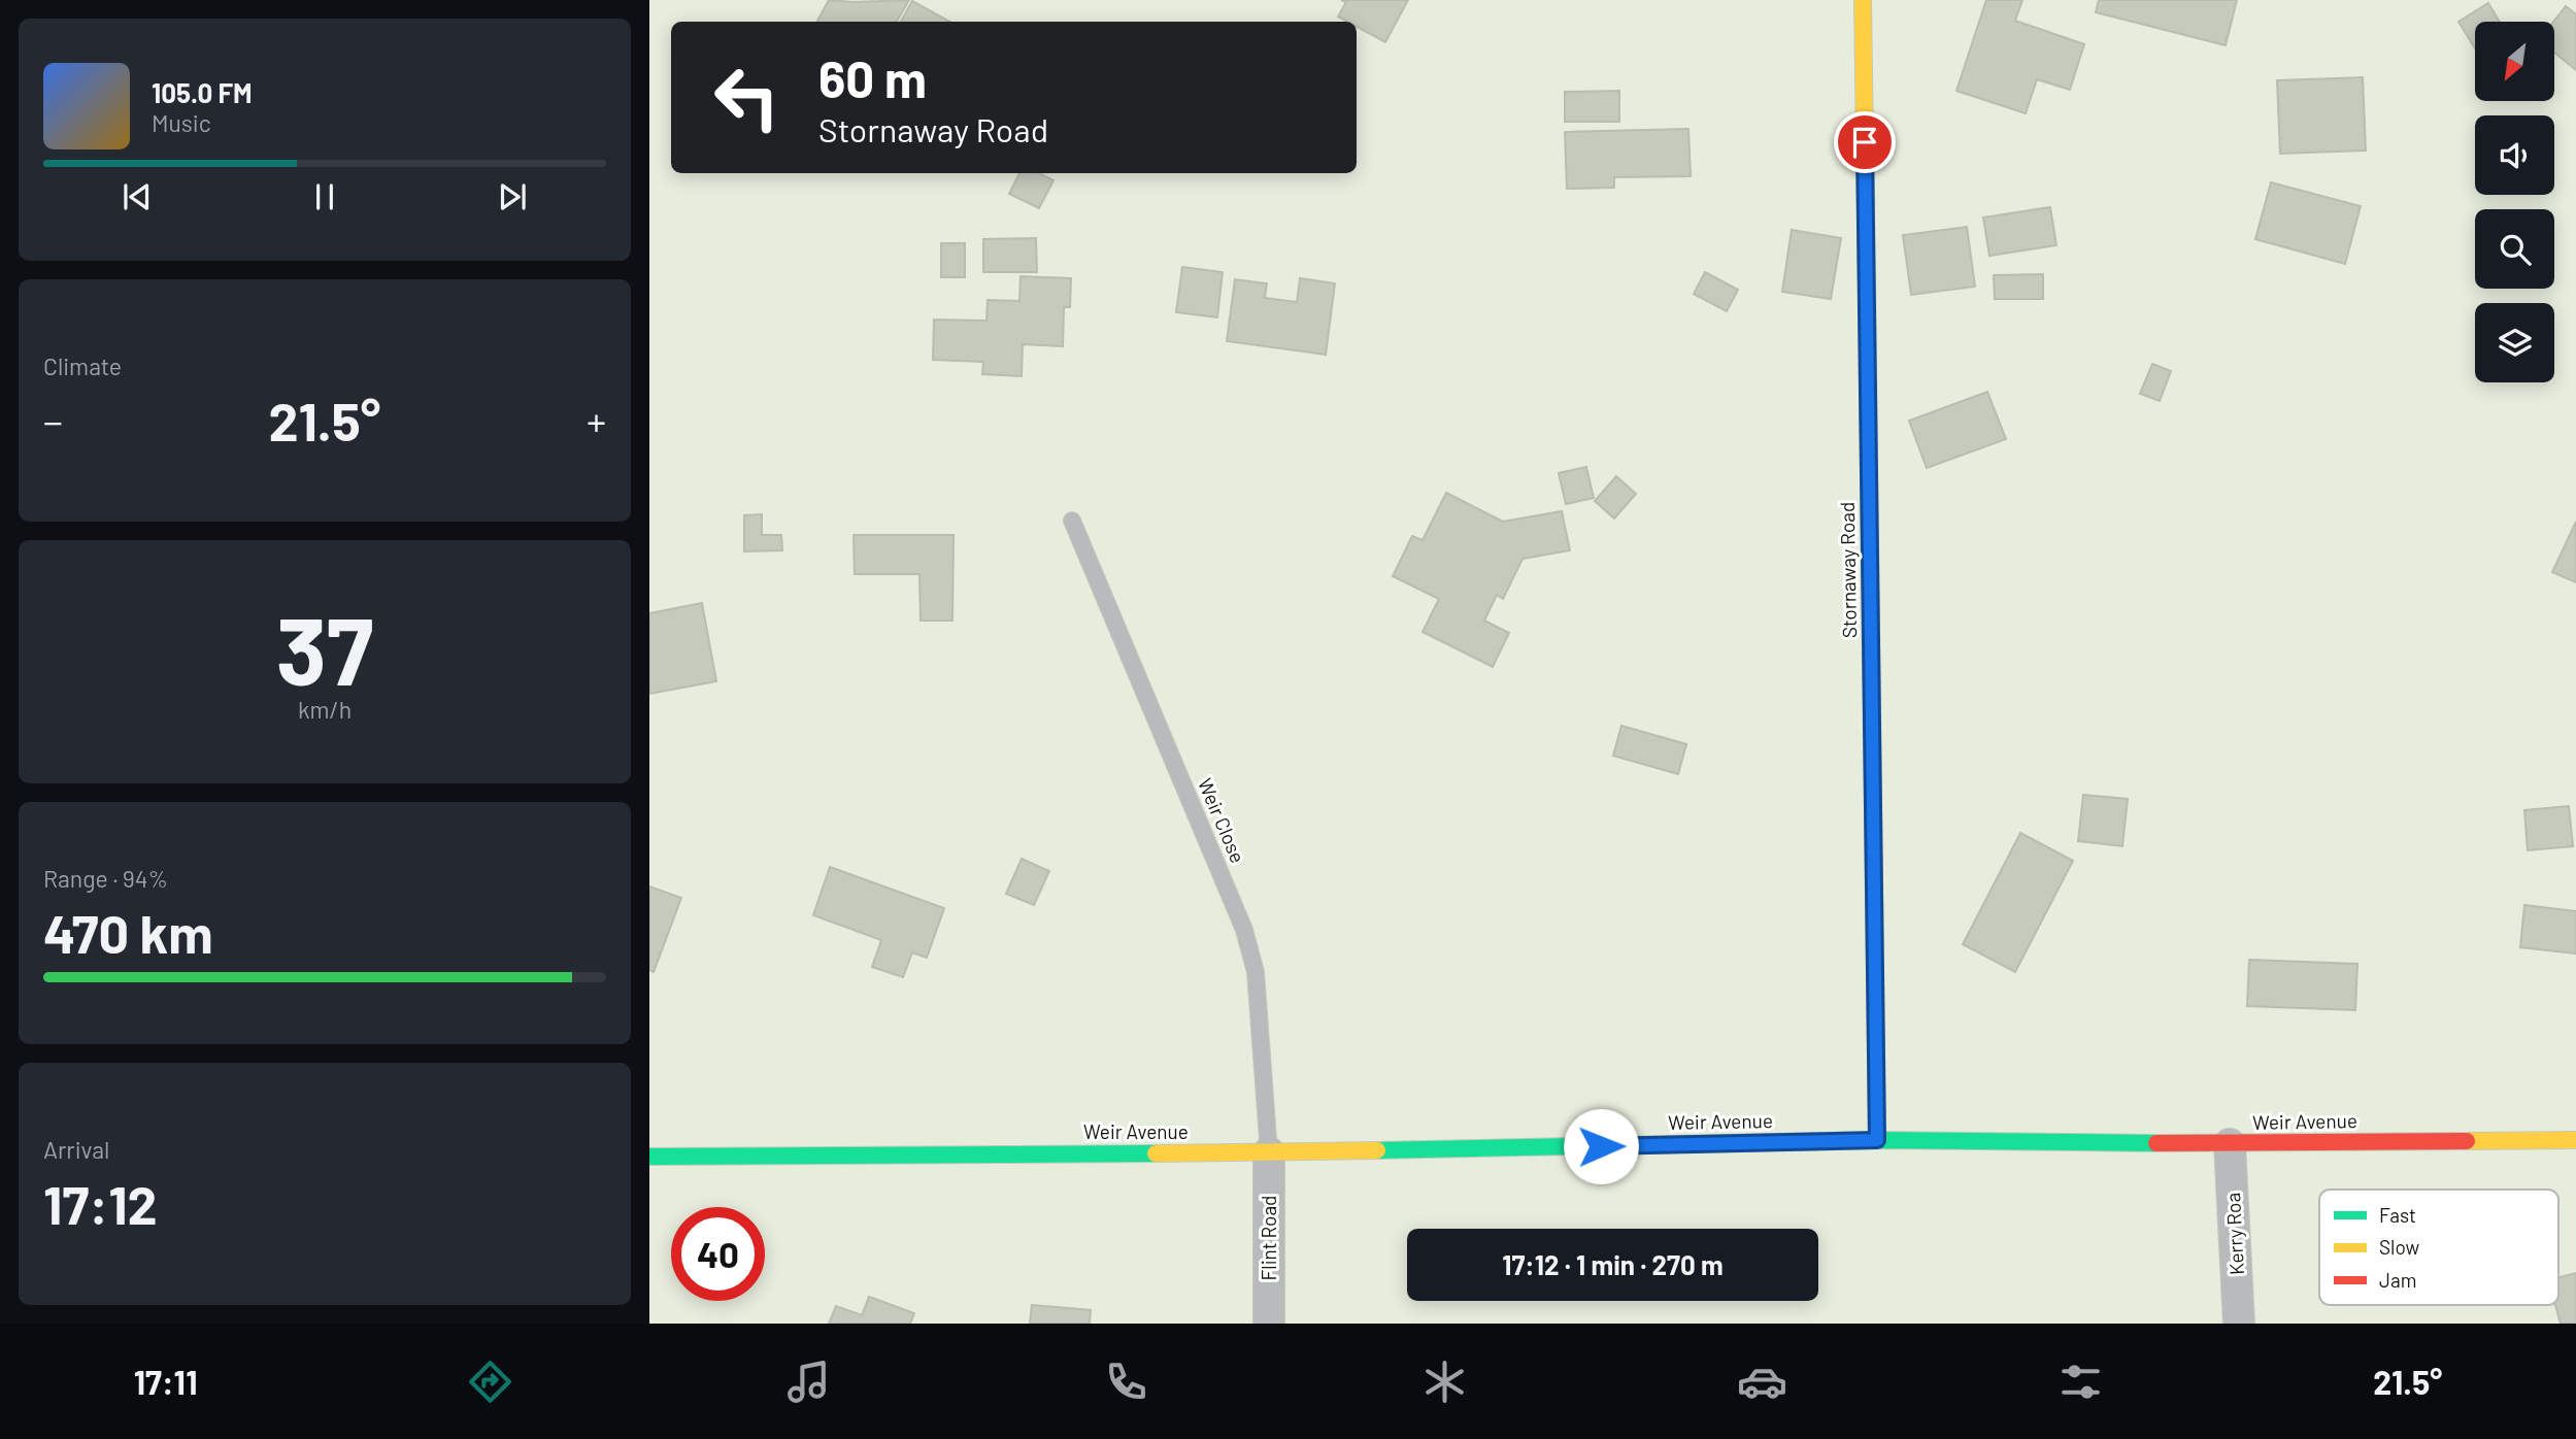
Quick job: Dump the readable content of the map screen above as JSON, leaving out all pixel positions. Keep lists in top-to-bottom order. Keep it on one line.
{"streets":{"street":["Stornaway Road","Weir Avenue","Kerry Roa","Flint Road"],"lane":["Weir Close"]},"crossings":[["Stornaway Road","Weir Avenue"],["Weir Close","Weir Avenue"],["Weir Close","Flint Road"],["Weir Avenue","Kerry Roa"],["Weir Avenue","Flint Road"]],"legend":["Fast","Slow","Jam"],"north":"bottom left","page":{"turn":["60 m","Stornaway Road"],"song":["105.0 FM","Music"],"tile":["Climate",["37","km/h"],["Range · 94%","470 km"],["Arrival","17:12"]],"heat":["−","21.5°","+"],"limit":"40","trip":"17:12 · 1 min · 270 m","tabs":["17:11","21.5°"]}}
